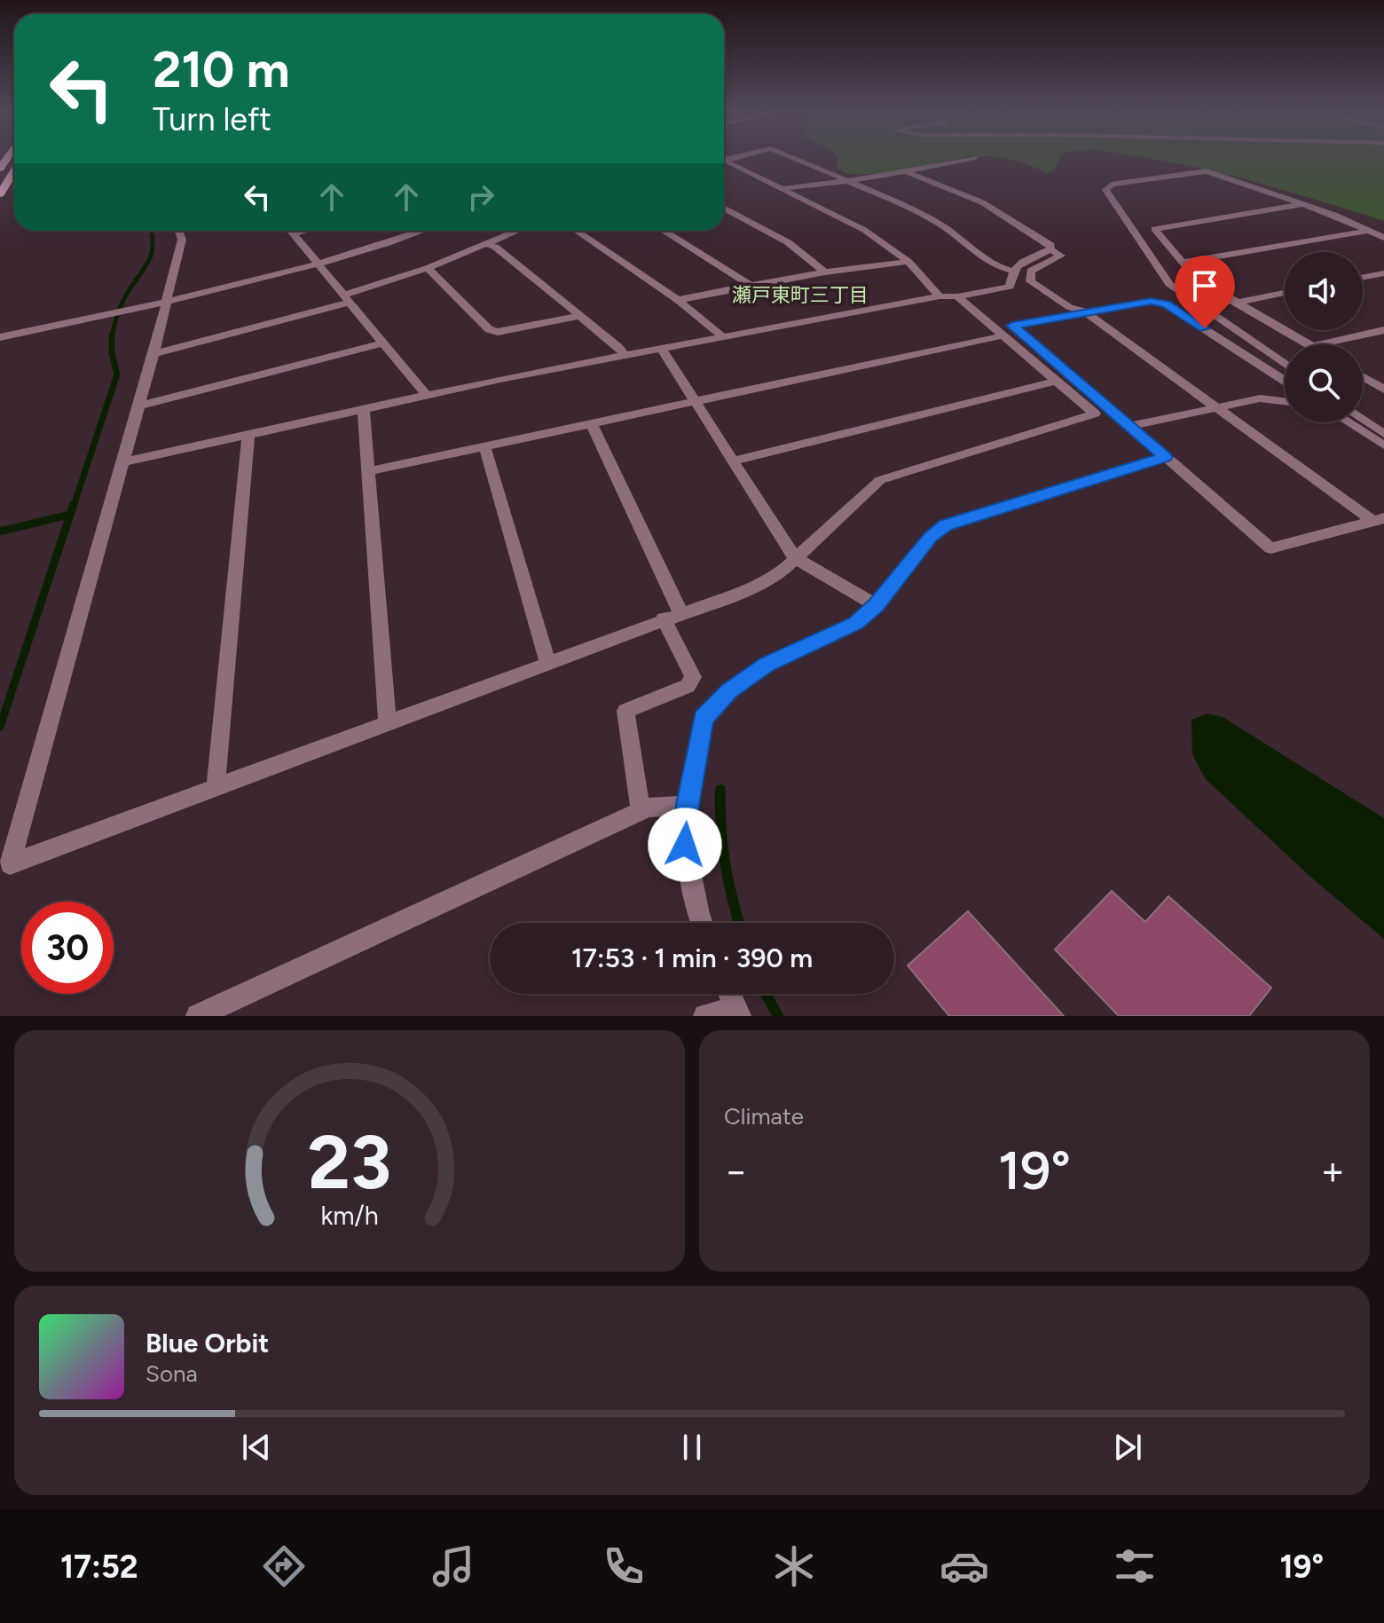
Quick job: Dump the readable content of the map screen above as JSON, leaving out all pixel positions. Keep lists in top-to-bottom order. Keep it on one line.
{"districts":["瀬戸東町三丁目"],"page":{"turn":["210 m","Turn left"],"limit":"30","trip":"17:53 · 1 min · 390 m","tile":"Climate","heat":["−","19°","+"],"song":["Blue Orbit","Sona"],"tabs":["17:52","19°"],"gauge":["23","km/h"]}}
